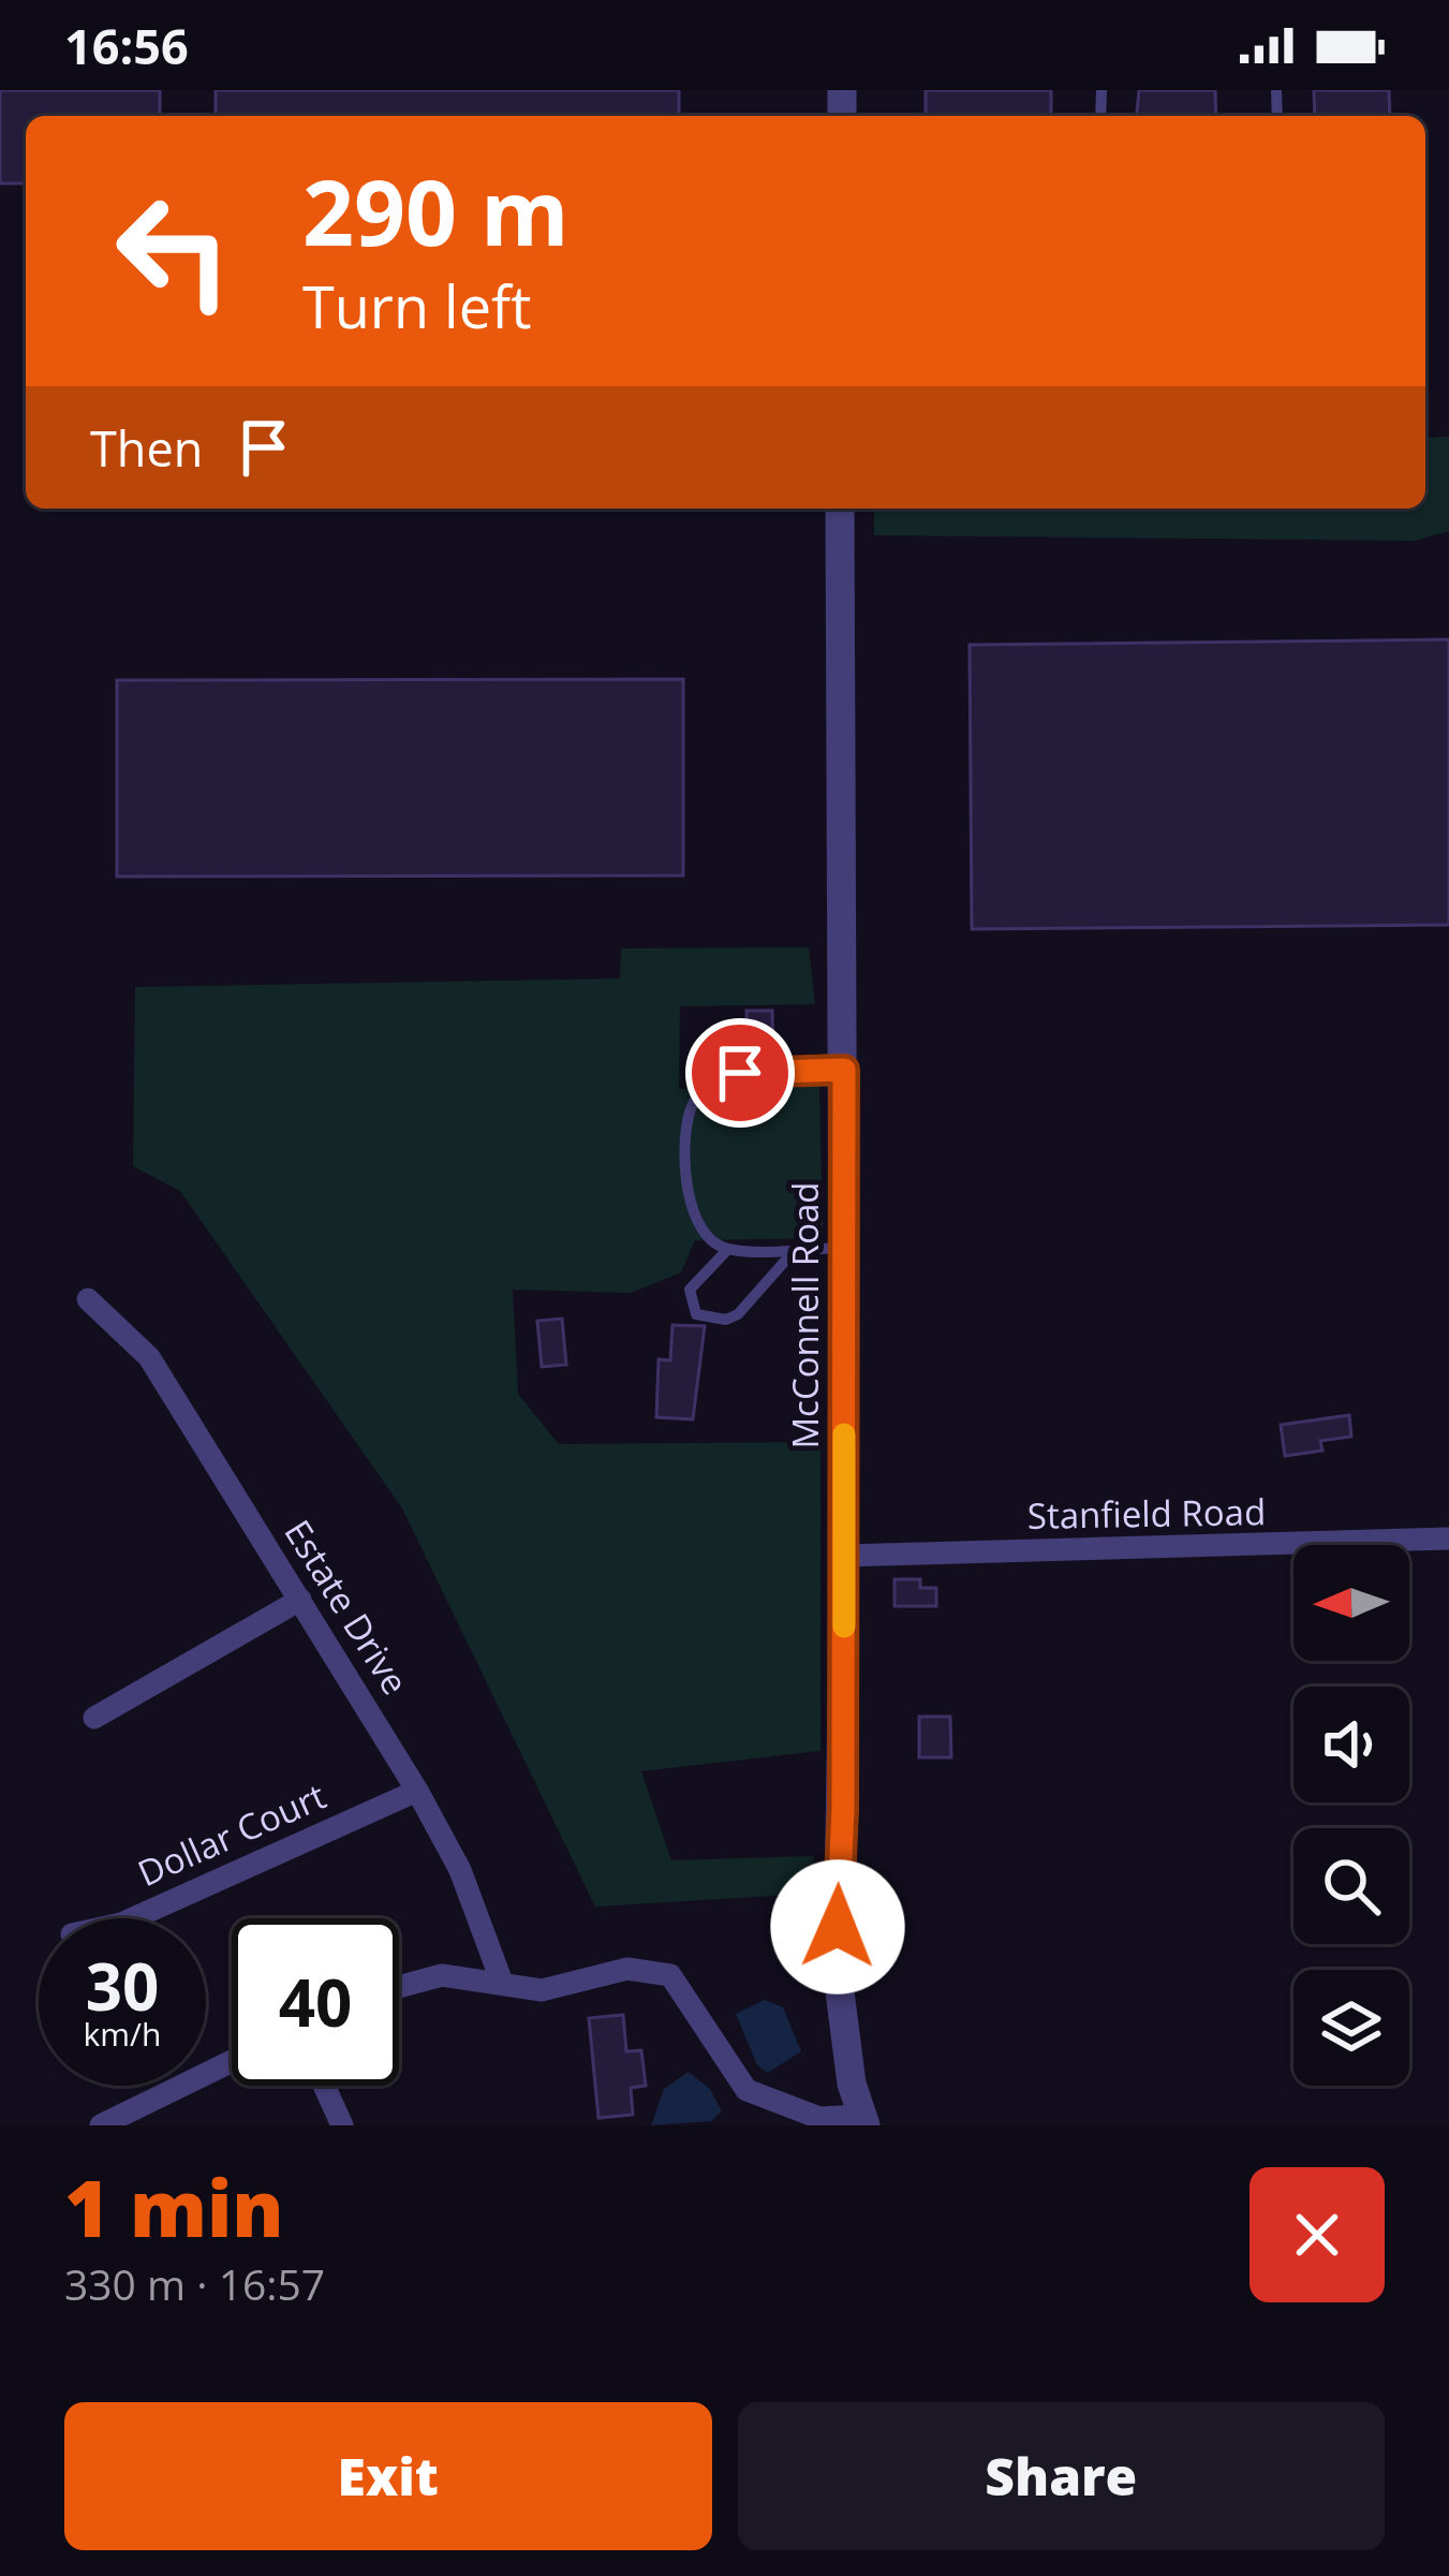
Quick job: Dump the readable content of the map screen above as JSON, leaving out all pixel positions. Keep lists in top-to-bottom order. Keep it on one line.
{"streets":{"street":["McConnell Road","Stanfield Road","Estate Drive","Dollar Court"]},"crossings":[["McConnell Road","Stanfield Road"],["Estate Drive","Dollar Court"]],"north":"left","page":{"status":"16:56","turn":["290 m","Turn left"],"then":"Then","speed":"30 km/h","limit":"40","heading":["1 min","330 m · 16:57"],"buttons":["Exit","Share"]}}
